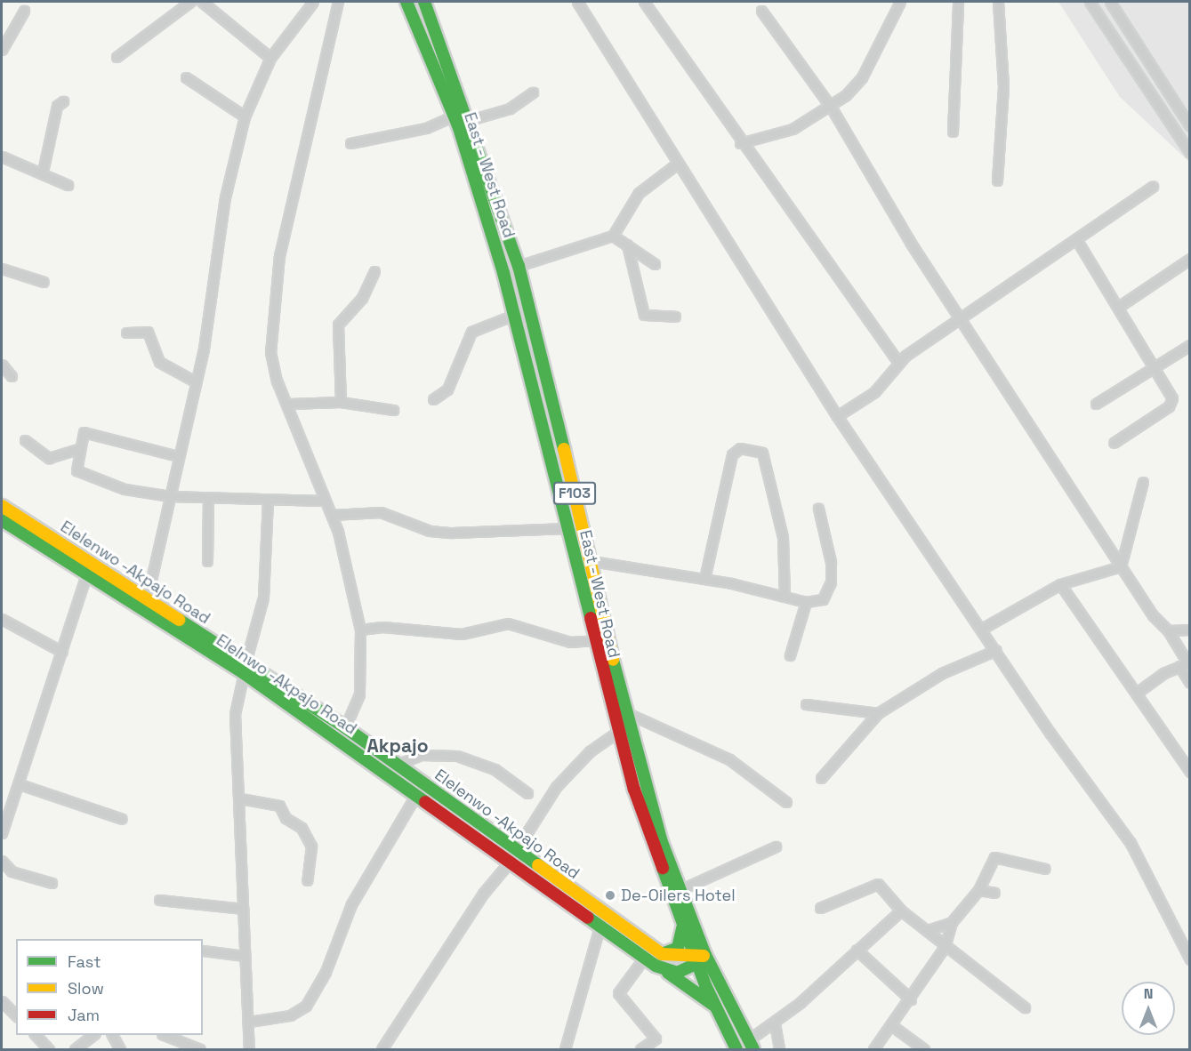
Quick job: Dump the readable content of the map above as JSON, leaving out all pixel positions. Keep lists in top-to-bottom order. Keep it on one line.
{"streets":{"main road":["East - West Road","F103","Elelenwo -Akpajo Road","Elelnwo -Akpajo Road"]},"crossings":[["East - West Road","F103"],["East - West Road","Elelenwo -Akpajo Road"],["East - West Road","Elelnwo -Akpajo Road"],["F103","Elelnwo -Akpajo Road"],["Elelenwo -Akpajo Road","Elelnwo -Akpajo Road"]],"districts":["Akpajo"],"places":["De-Oilers Hotel"],"legend":["Fast","Slow","Jam"],"north":"top"}
